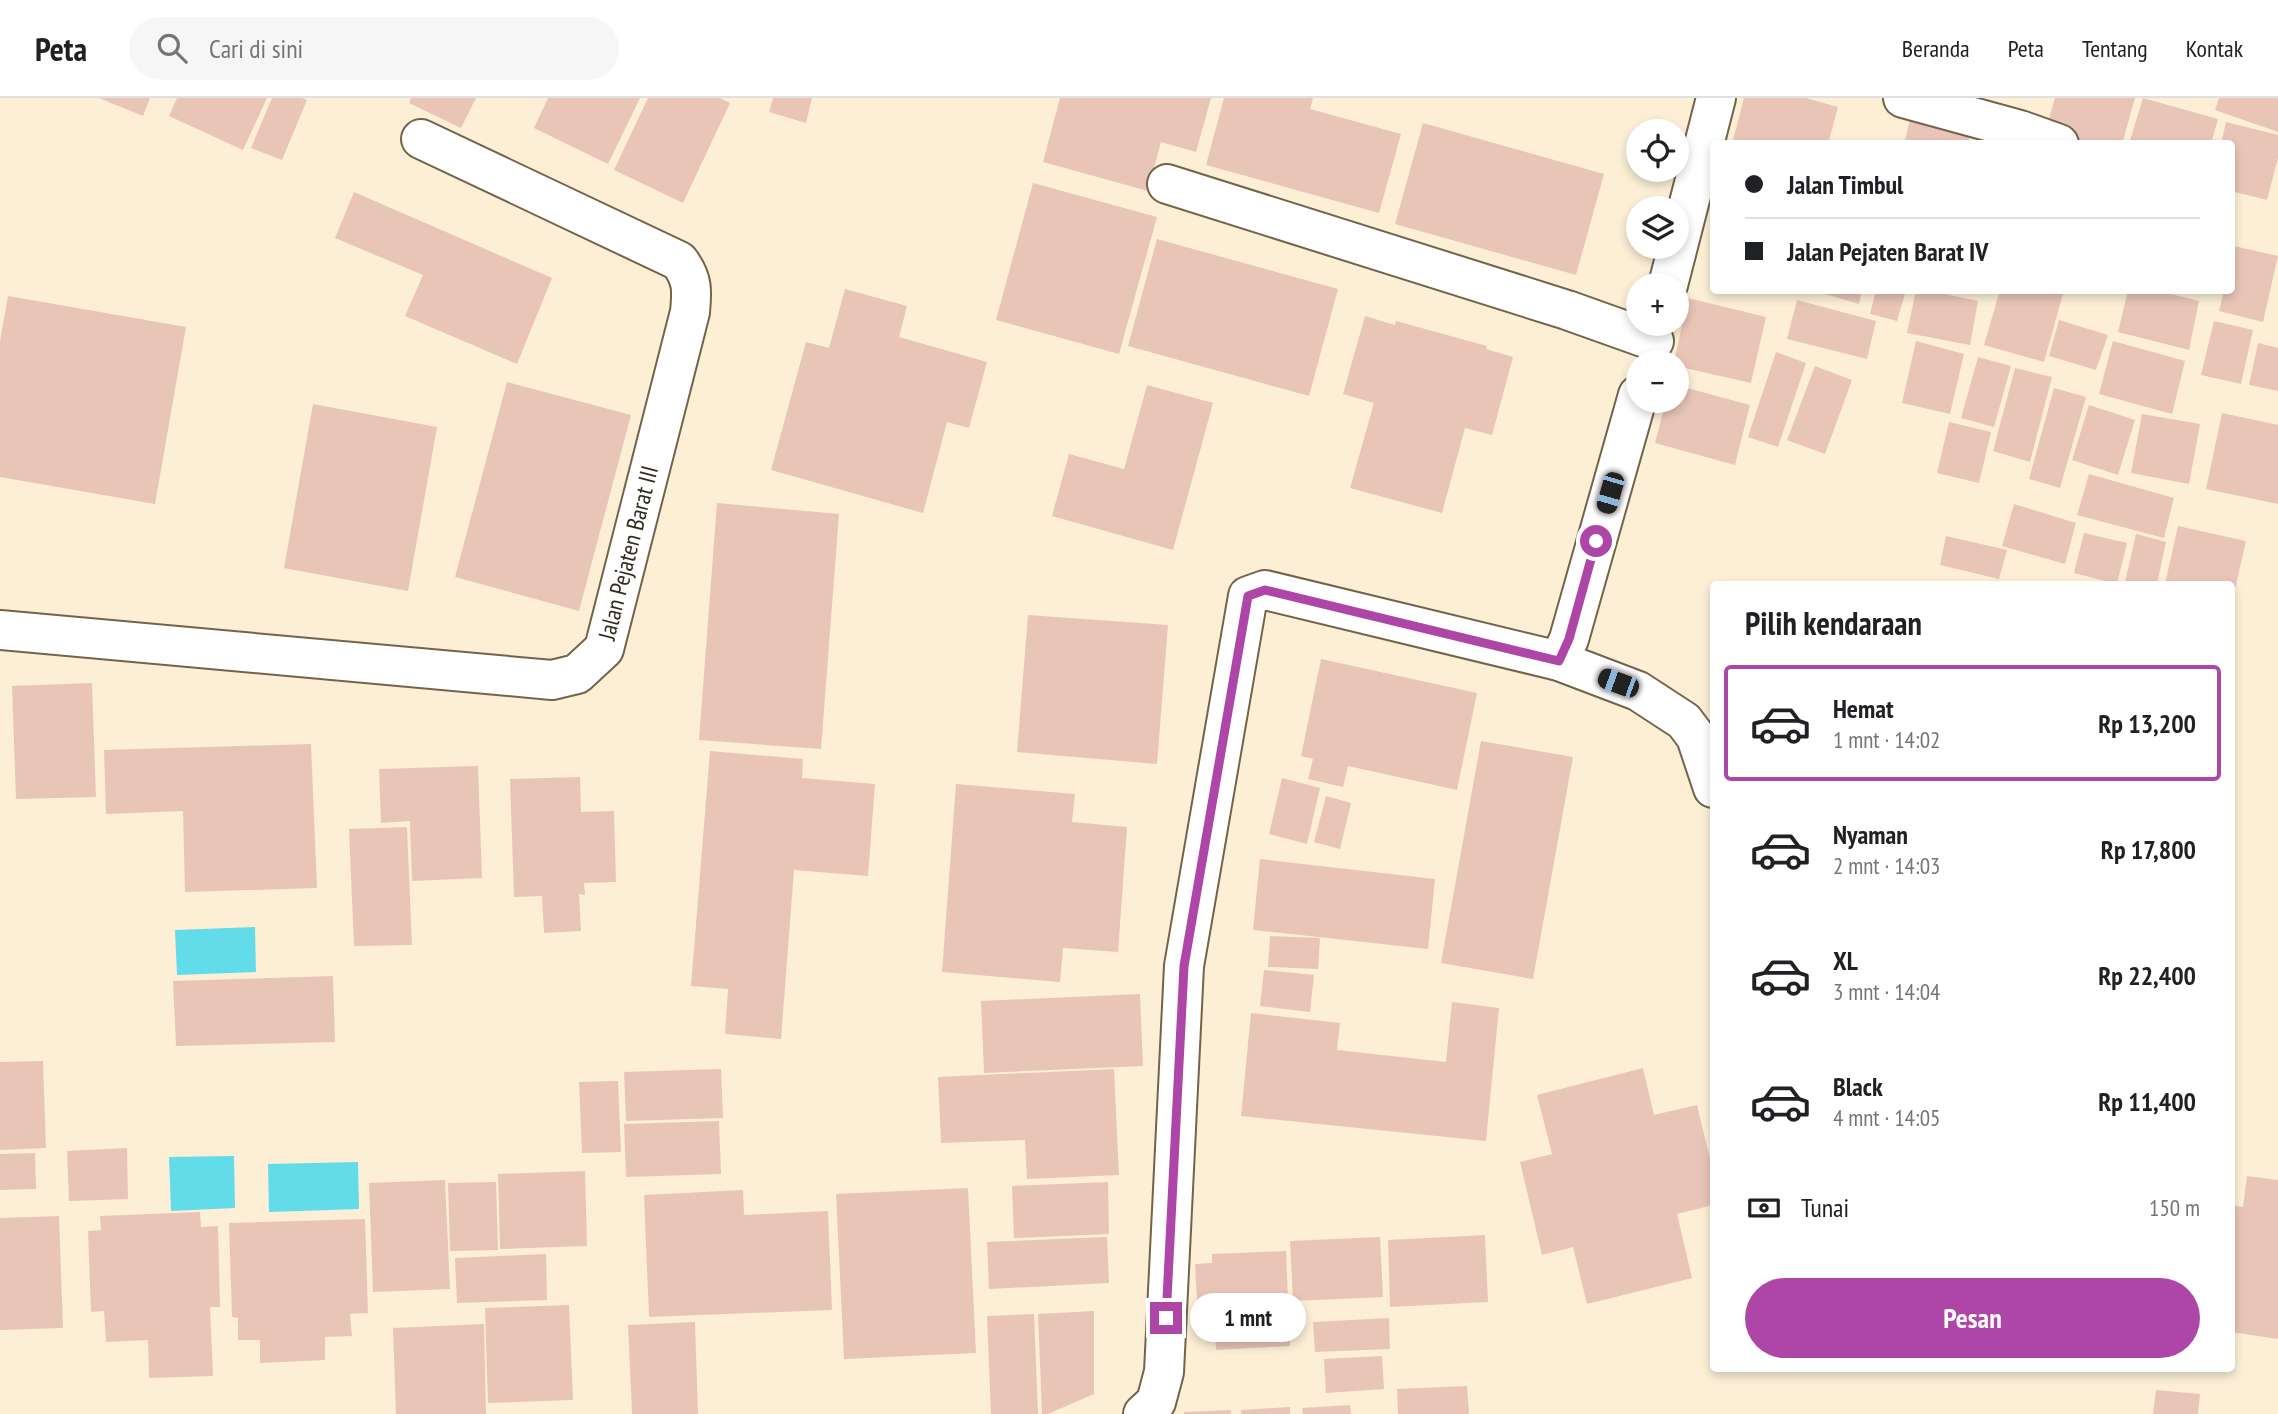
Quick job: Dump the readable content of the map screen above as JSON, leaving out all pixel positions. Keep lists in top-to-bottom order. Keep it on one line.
{"streets":{"street":["Jalan Pejaten Barat III"]},"page":{"header":"Peta","search":"Cari di sini","nav":["Beranda","Peta","Tentang","Kontak"],"map_buttons":["+","−"],"banner":["Jalan Timbul","Jalan Pejaten Barat IV"],"heading":"Pilih kendaraan","list":[{"name":"Hemat","note":"1 mnt · 14:02","value":"Rp 13,200"},{"name":"Nyaman","note":"2 mnt · 14:03","value":"Rp 17,800"},{"name":"XL","note":"3 mnt · 14:04","value":"Rp 22,400"},{"name":"Black","note":"4 mnt · 14:05","value":"Rp 11,400"}],"pay":["Tunai","150 m"],"buttons":"Pesan","bubble":"1 mnt"}}
